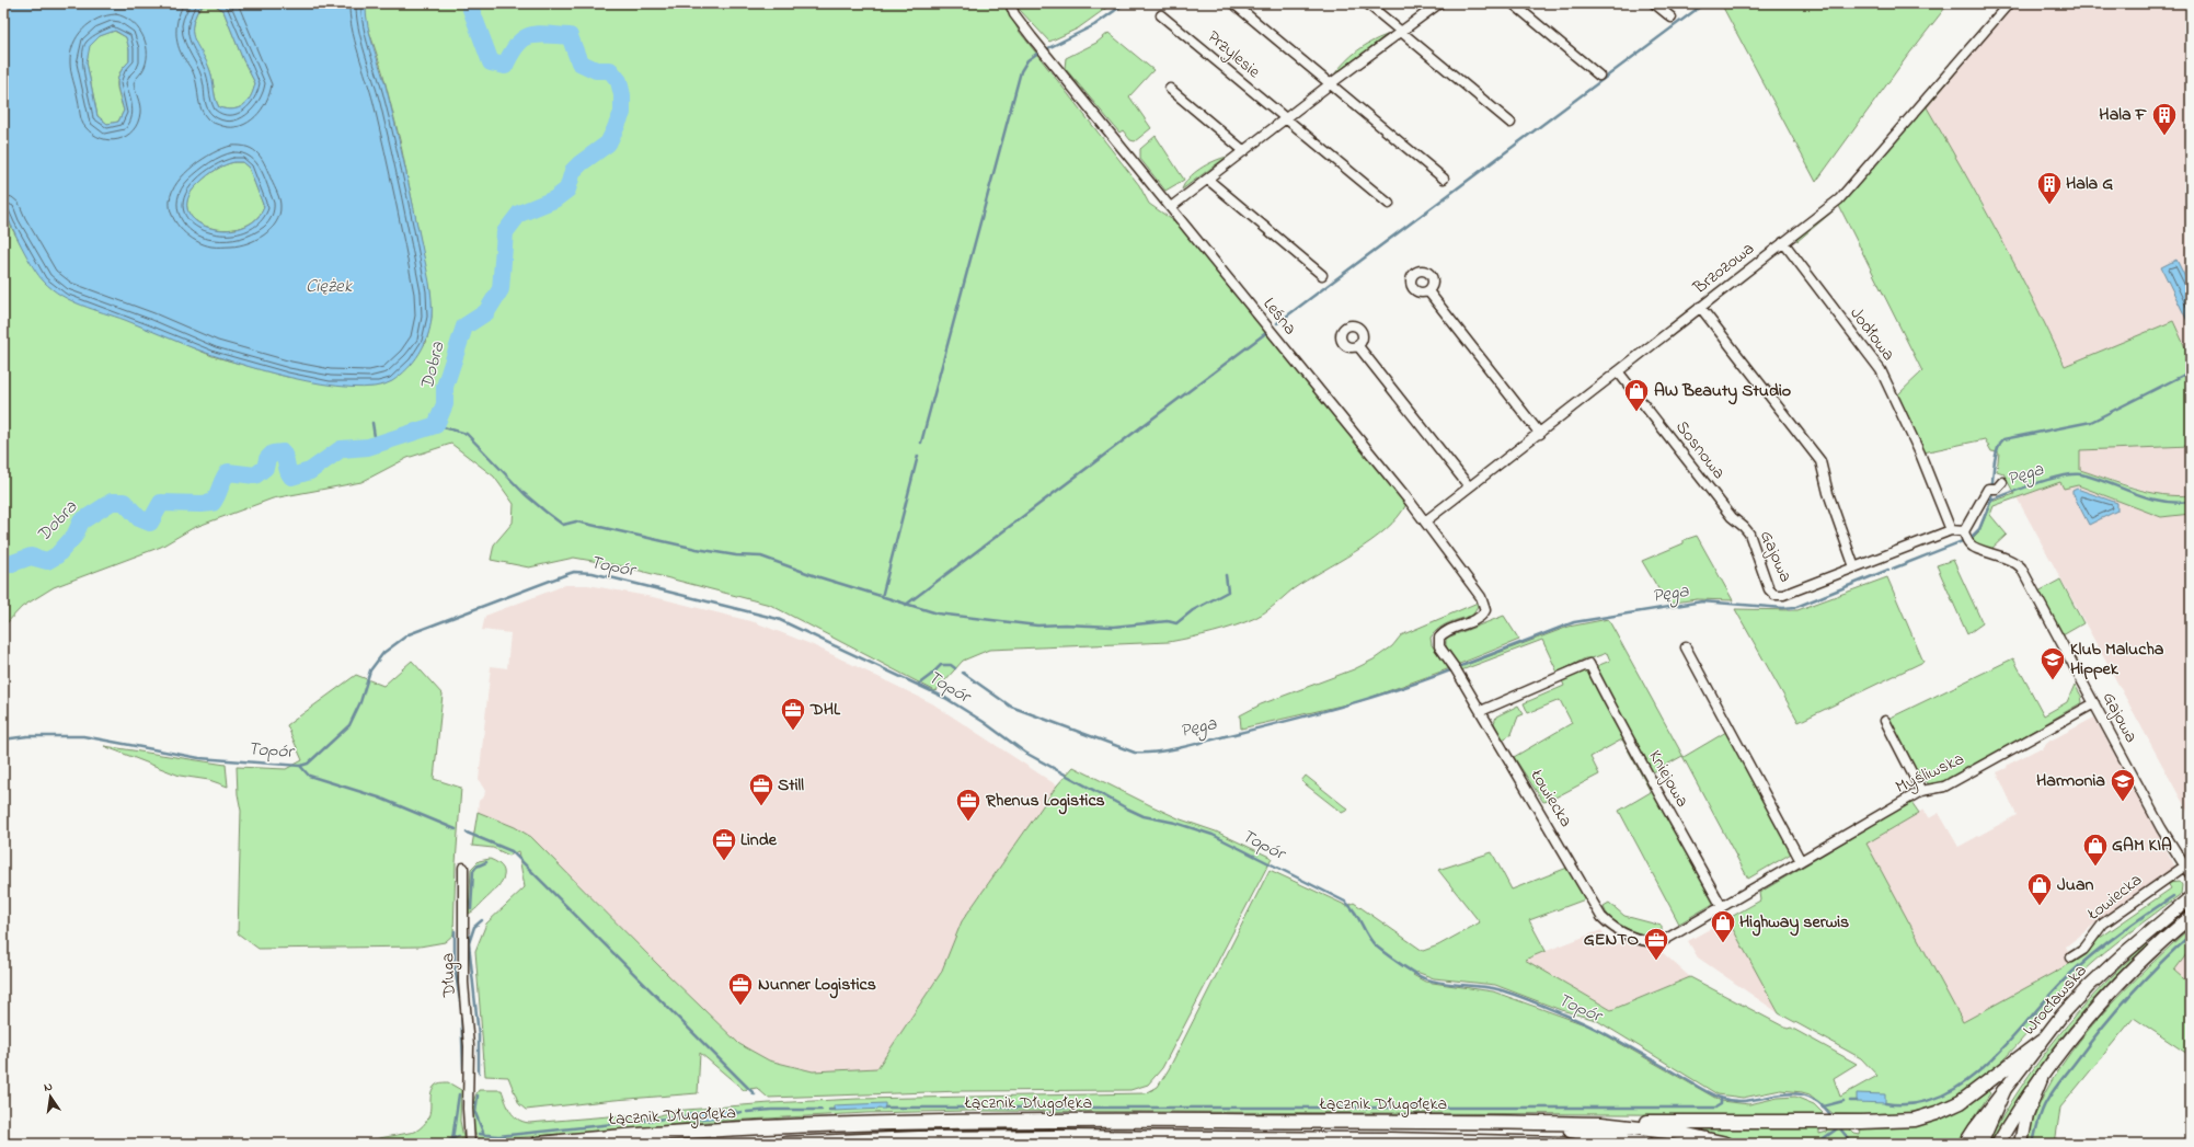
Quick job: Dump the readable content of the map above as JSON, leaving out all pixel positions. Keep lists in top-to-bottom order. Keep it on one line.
{"streets":{"main road":["Wrocławska","Łącznik Długołęka"],"street":["Przylesie","Brzozowa","Leśna","Jodłowa","Sosnowa","Gajowa","Myśliwska","Kniejowa","Łowiecka","Długa"]},"crossings":[["Brzozowa","Leśna"],["Brzozowa","Jodłowa"],["Brzozowa","Sosnowa"],["Leśna","Łowiecka"],["Jodłowa","Gajowa"],["Sosnowa","Gajowa"],["Gajowa","Myśliwska"],["Gajowa","Łowiecka"],["Myśliwska","Kniejowa"],["Myśliwska","Łowiecka"],["Kniejowa","Łowiecka"]],"water":["Ciężek","Dobra","Pęga","Topór"],"places":{"building":["Hala F","Hala G"],"shop":["AW Beauty Studio","GAM KIA","Juan","Highway serwis"],"school or university":["Klub Malucha Hippek","Harmonia"],"office":["DHL","Still","Rhenus Logistics","Linde","GENTO","Nunner Logistics"]},"north":"top"}
